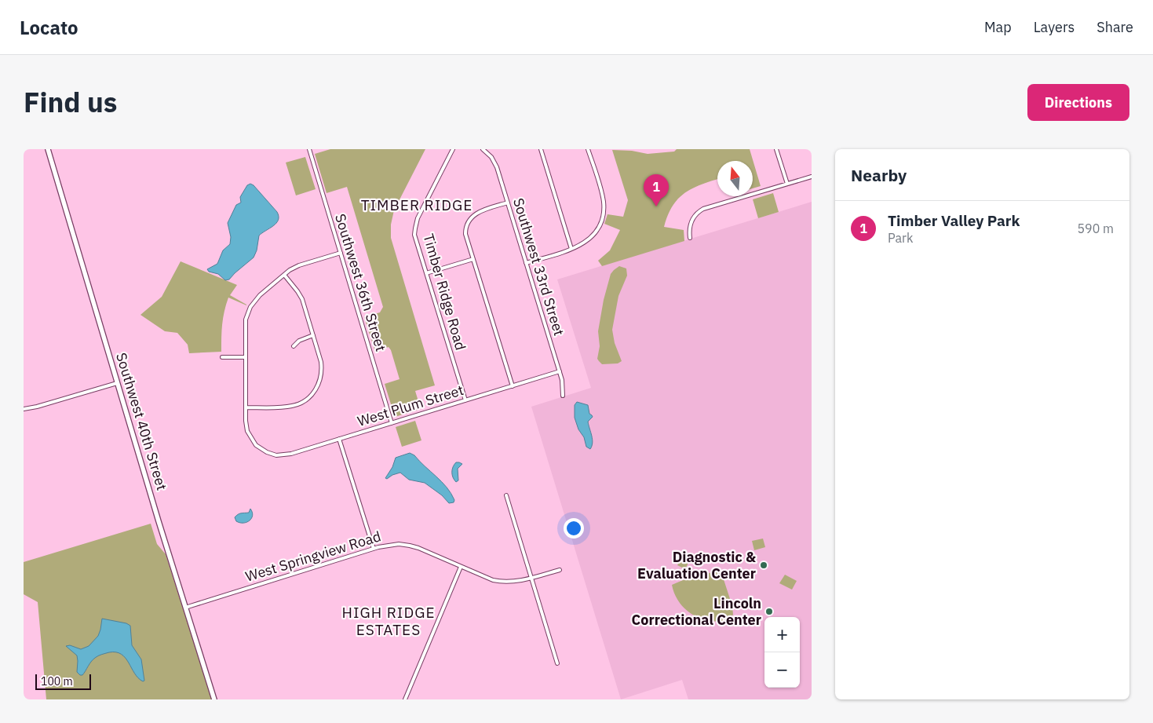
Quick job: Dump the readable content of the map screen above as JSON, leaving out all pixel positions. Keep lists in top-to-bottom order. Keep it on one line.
{"streets":{"main road":["Southwest 40th Street"],"street":["Southwest 33rd Street","Southwest 36th Street","Timber Ridge Road","West Plum Street","West Springview Road"]},"crossings":[["Southwest 33rd Street","West Plum Street"],["Southwest 36th Street","West Plum Street"],["Timber Ridge Road","West Plum Street"],["Southwest 40th Street","West Springview Road"]],"districts":["TIMBER RIDGE","HIGH RIDGE ESTATES"],"places":["Diagnostic & Evaluation Center","Lincoln Correctional Center"],"scale_bar":"100 m","north":"top","page":{"header":"Locato","nav":["Map","Layers","Share"],"title":"Find us","buttons":"Directions","heading":"Nearby","pins":"1","list":[{"mark":"1","name":"Timber Valley Park","note":"Park","value":"590 m"}],"map_buttons":["+","−"],"scale":"100 m"}}
